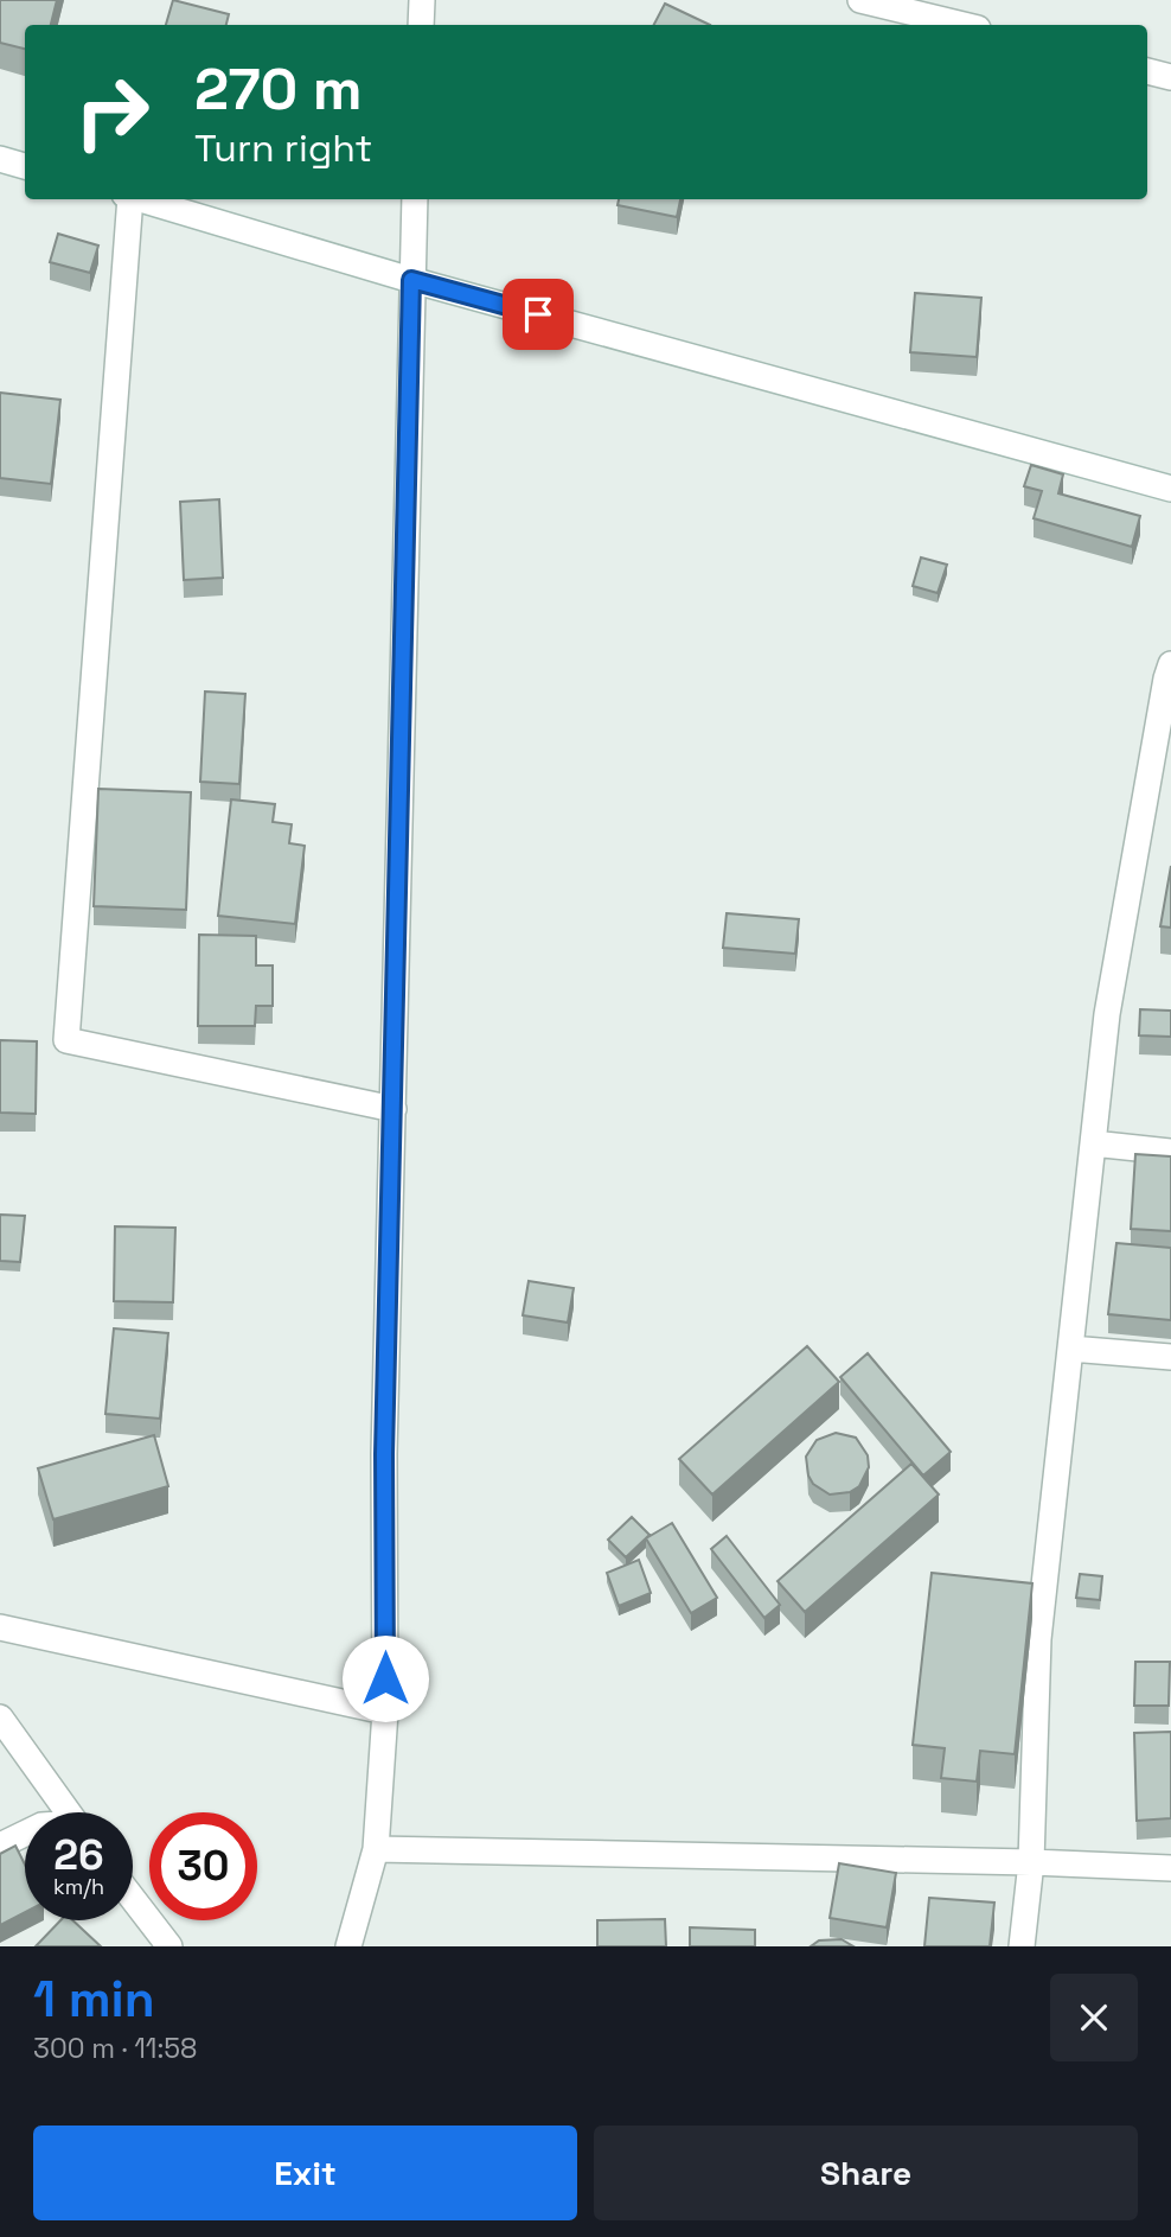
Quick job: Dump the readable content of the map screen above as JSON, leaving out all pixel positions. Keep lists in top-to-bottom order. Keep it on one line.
{"page":{"turn":["270 m","Turn right"],"speed":"26 km/h","limit":"30","heading":["1 min","300 m · 11:58"],"buttons":["Exit","Share"]}}
